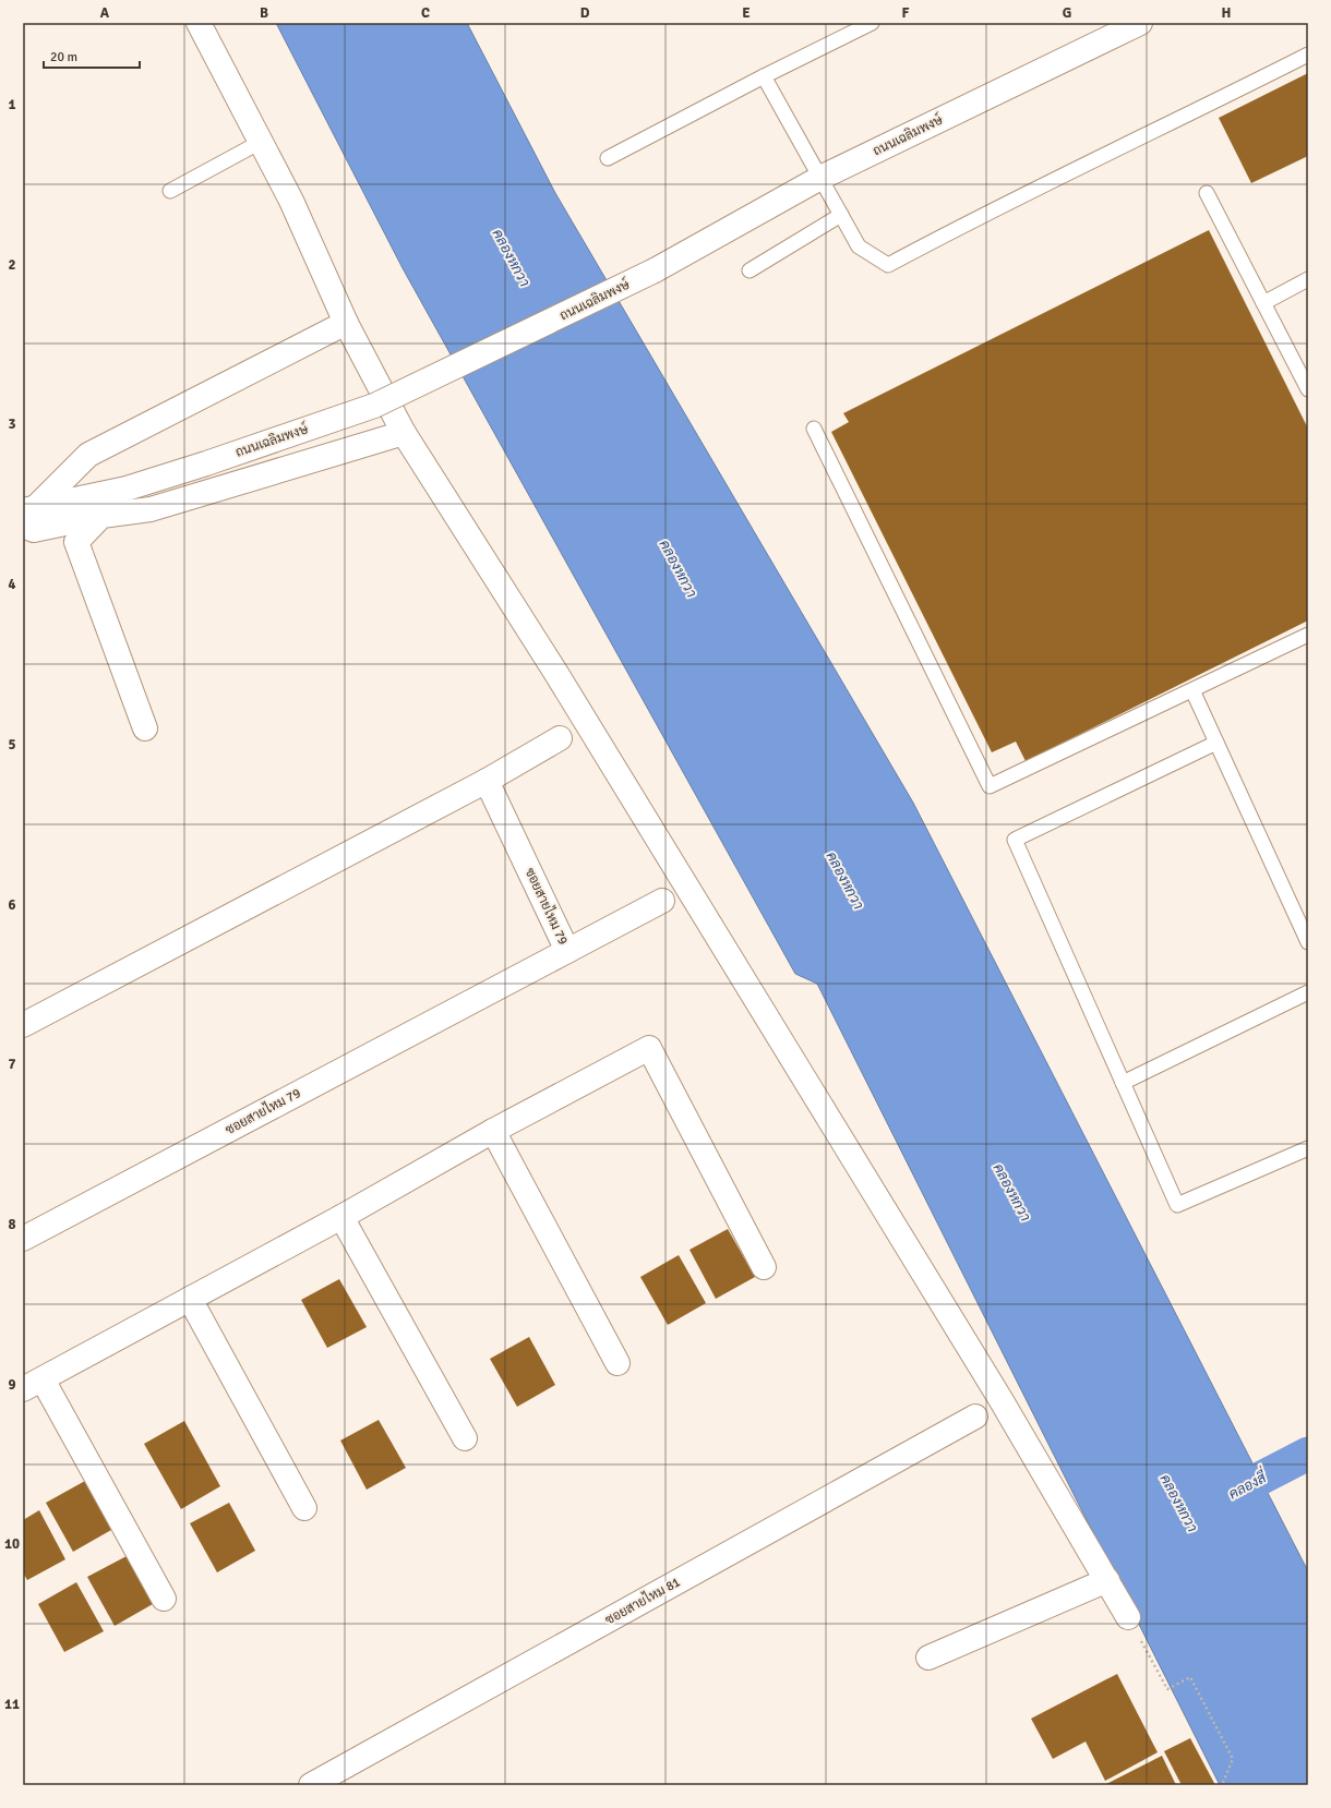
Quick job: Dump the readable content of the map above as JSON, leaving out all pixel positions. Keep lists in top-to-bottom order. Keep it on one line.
{"streets":{"street":["ถนนเฉลิมพงษ์","ซอยสายไหม 79","ซอยสายไหม 81"]},"water":["คลองหกวา","คลองสี่"],"scale_bar":"20 m","grid":{"columns":["A","B","C","D","E","F","G","H"],"rows":["1","2","3","4","5","6","7","8","9","10","11"]}}
